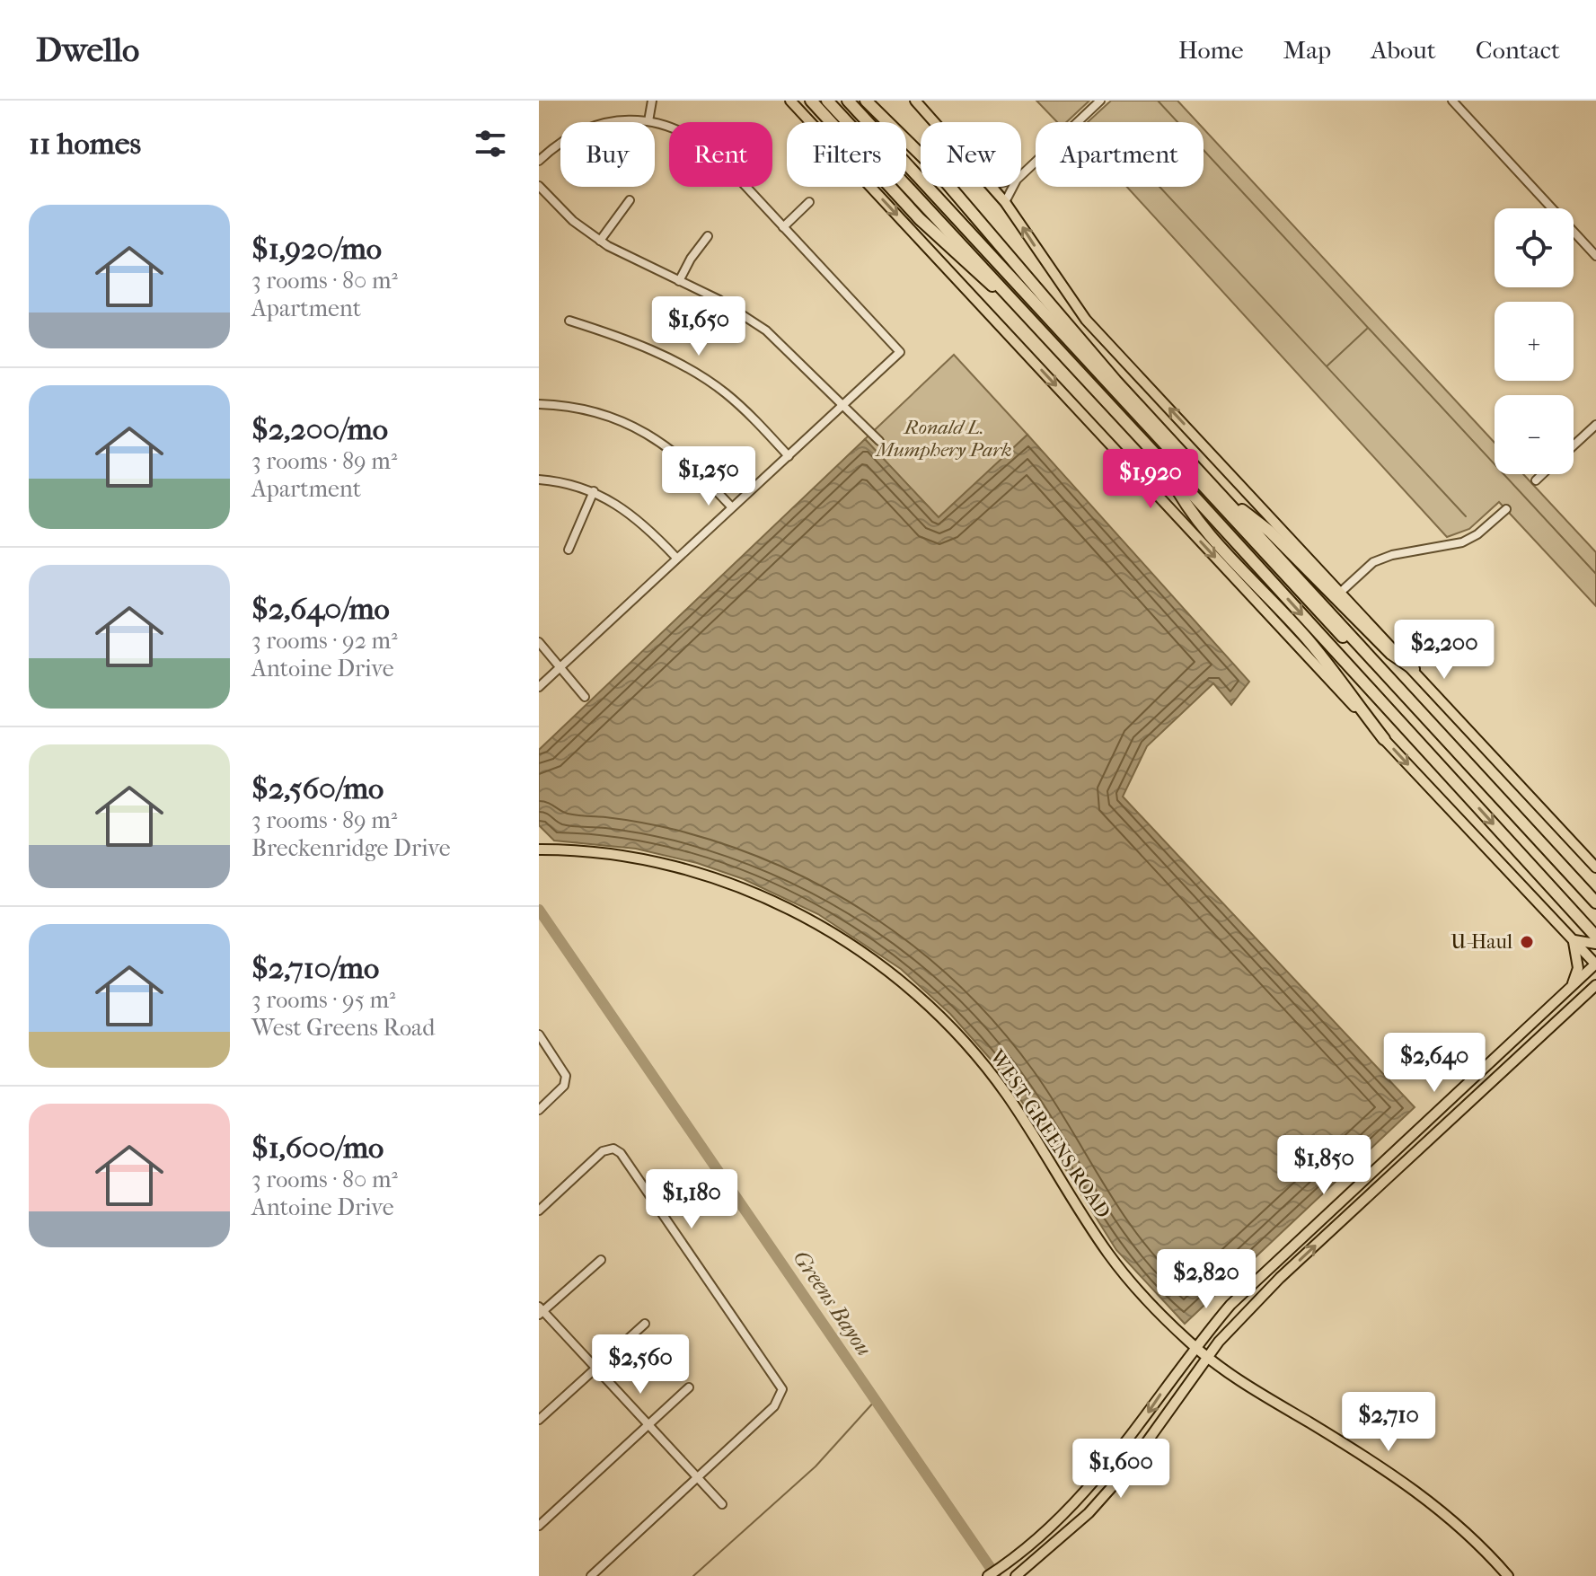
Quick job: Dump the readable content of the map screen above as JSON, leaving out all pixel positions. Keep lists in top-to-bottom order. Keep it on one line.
{"streets":{"main road":["WEST GREENS ROAD"]},"water":["Greens Bayou"],"parks":["Ronald L. Mumphery Park"],"places":["U-Haul"],"page":{"header":"Dwello","nav":["Home","Map","About","Contact"],"heading":"11 homes","chip":["Buy","Rent","Filters","New","Apartment"],"list":[{"name":"$1,920/mo","note":"3 rooms · 80 m² · Apartment"},{"name":"$2,200/mo","note":"3 rooms · 89 m² · Apartment"},{"name":"$2,640/mo","note":"3 rooms · 92 m² · Antoine Drive"},{"name":"$2,560/mo","note":"3 rooms · 89 m² · Breckenridge Drive"},{"name":"$2,710/mo","note":"3 rooms · 95 m² · West Greens Road"},{"name":"$1,600/mo","note":"3 rooms · 80 m² · Antoine Drive"}],"map_buttons":["+","−"],"price":["$1,650","$1,250","$1,920","$2,200","$2,640","$1,850","$1,180","$2,820","$2,560","$2,710","$1,600"]}}
